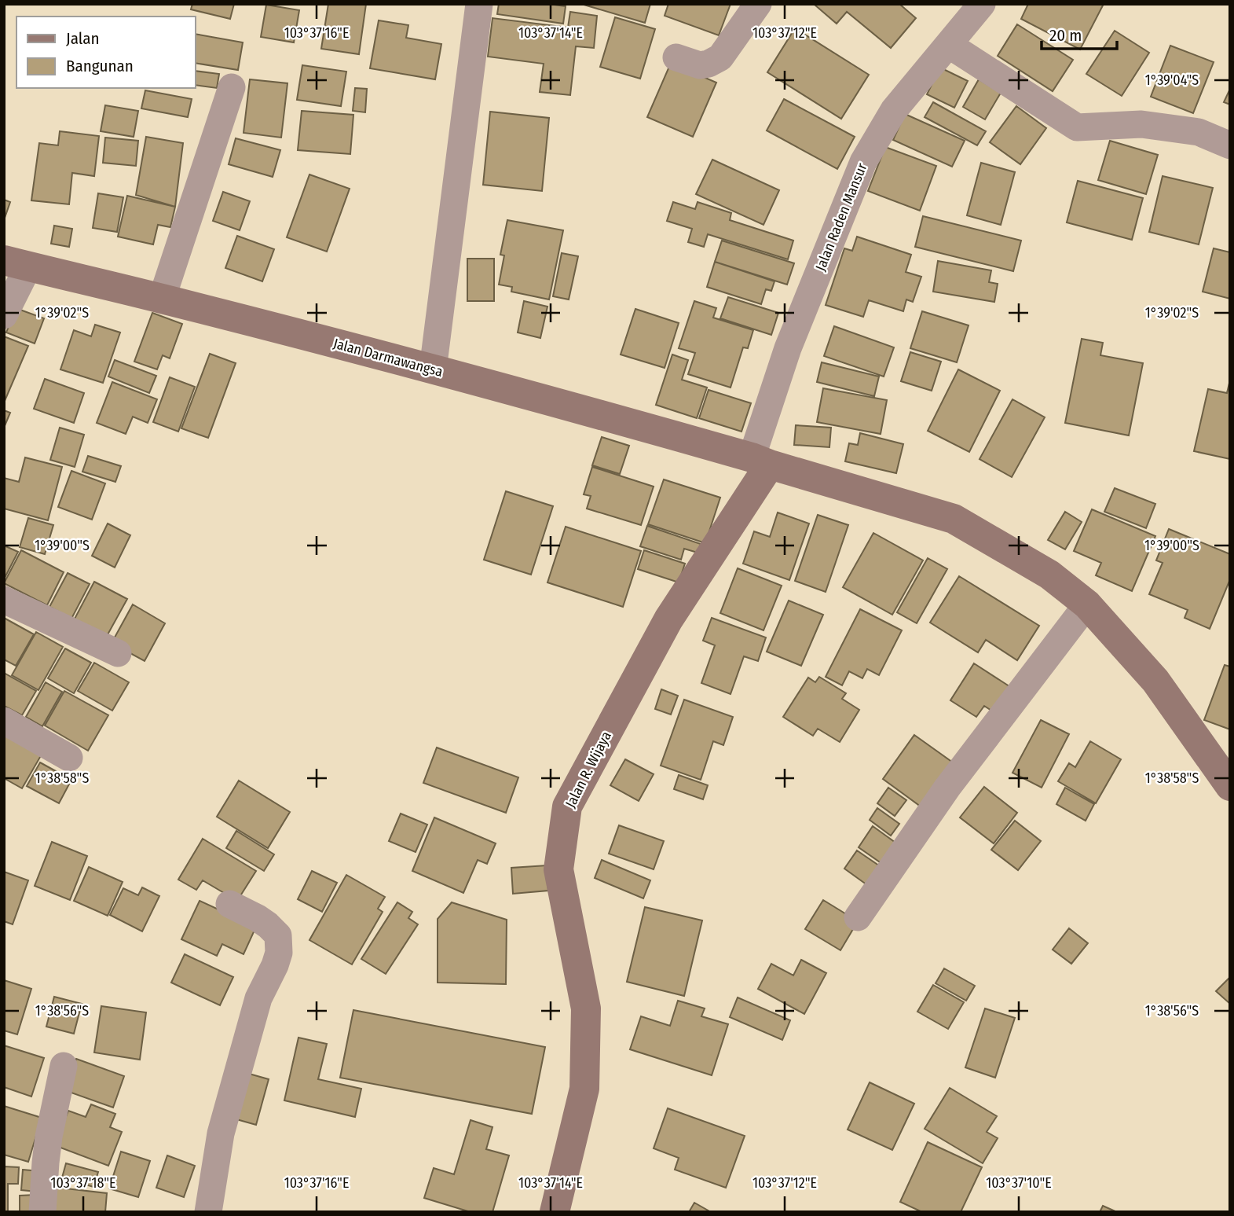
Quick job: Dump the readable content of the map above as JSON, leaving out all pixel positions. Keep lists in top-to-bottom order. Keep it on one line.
{"streets":{"main road":["Jalan Darmawangsa","Jalan R. Wijaya"],"street":["Jalan Raden Mansur"]},"crossings":[["Jalan Raden Mansur","Jalan Darmawangsa"],["Jalan Raden Mansur","Jalan R. Wijaya"],["Jalan Darmawangsa","Jalan R. Wijaya"]],"legend":["Jalan","Bangunan"],"scale_bar":"20 m","coordinates":["103°37'16\"E","103°37'14\"E","103°37'12\"E","1°39'04\"S","1°39'02\"S","1°39'00\"S","1°38'58\"S","1°38'56\"S","103°37'18\"E","103°37'10\"E"]}
